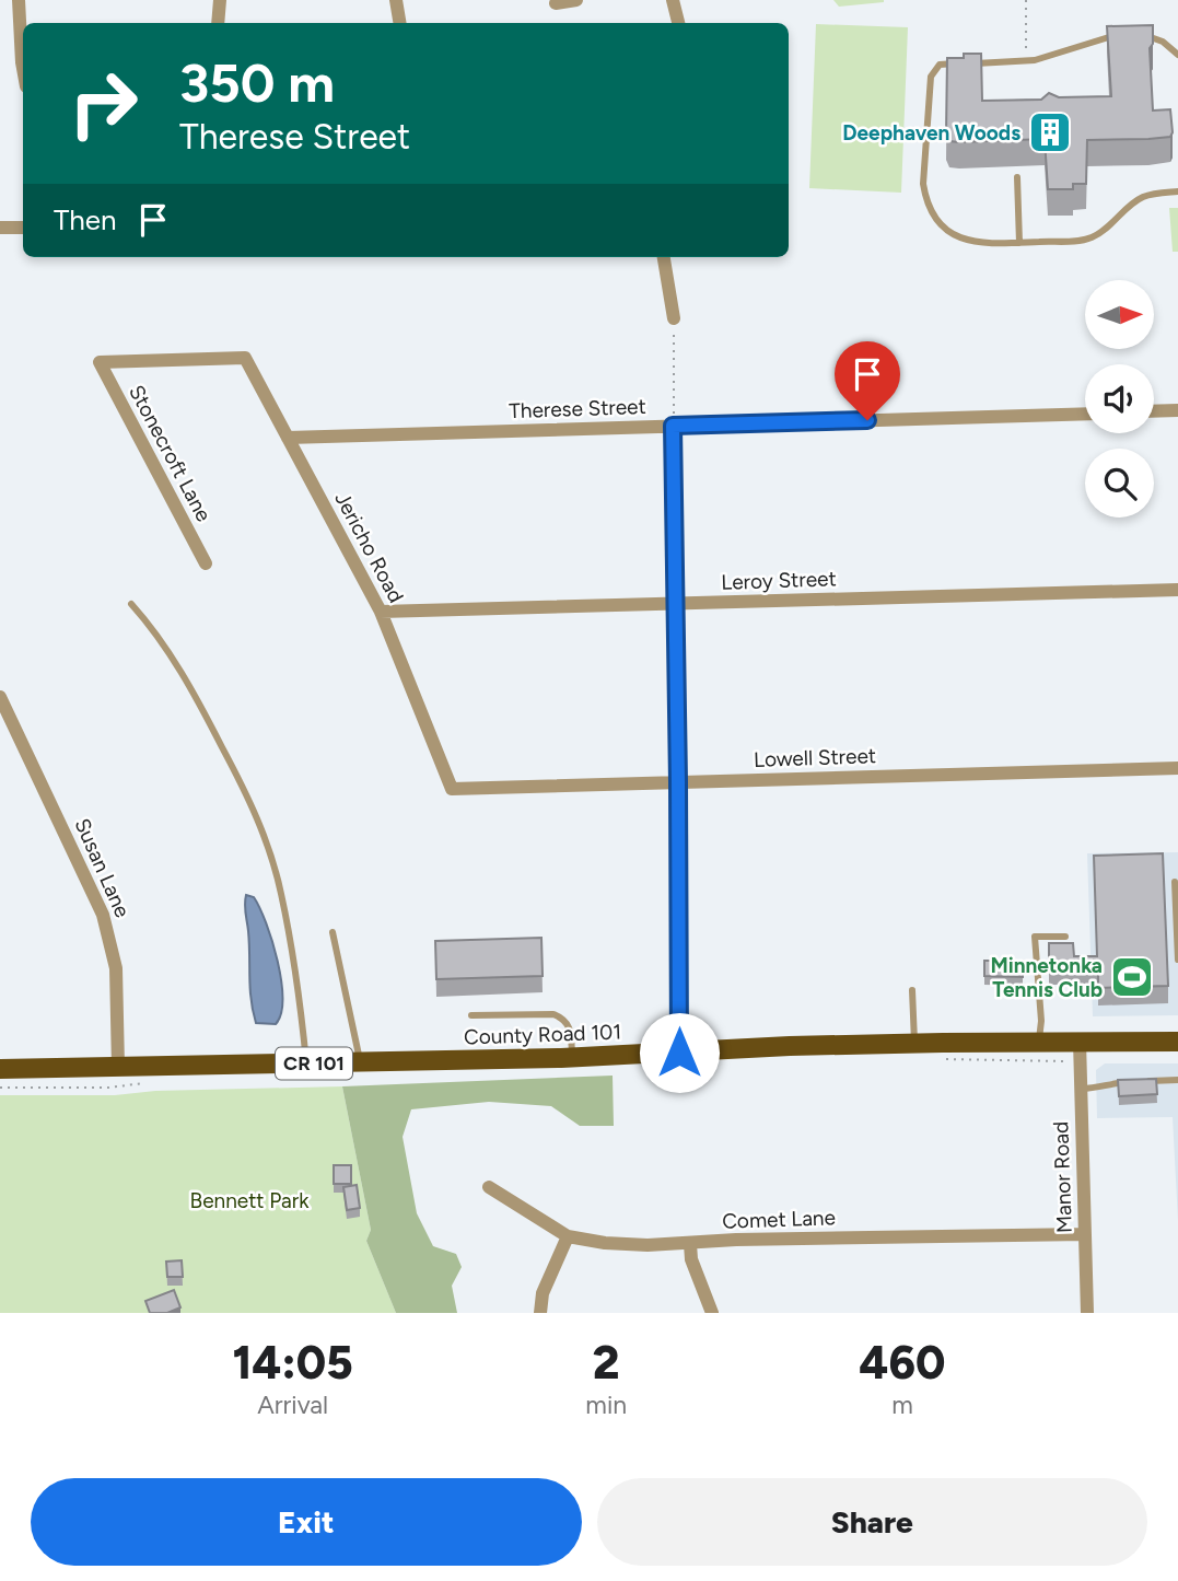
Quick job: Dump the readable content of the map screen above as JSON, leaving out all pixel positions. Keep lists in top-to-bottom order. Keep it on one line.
{"streets":{"main road":["County Road 101","CR 101"],"street":["Therese Street","Stonecroft Lane","Jericho Road","Leroy Street","Lowell Street","Susan Lane","Manor Road","Comet Lane"]},"crossings":[["Therese Street","Jericho Road"],["Stonecroft Lane","Jericho Road"],["Jericho Road","Leroy Street"],["Jericho Road","Lowell Street"],["Susan Lane","County Road 101"],["County Road 101","Manor Road"],["Manor Road","Comet Lane"]],"parks":["Bennett Park"],"places":{"building":["Deephaven Woods"],"sports":["Minnetonka Tennis Club"]},"north":"right","page":{"turn":["350 m","Therese Street"],"then":"Then","eta":["14:05","Arrival","2","min","460","m"],"buttons":["Exit","Share"]}}
